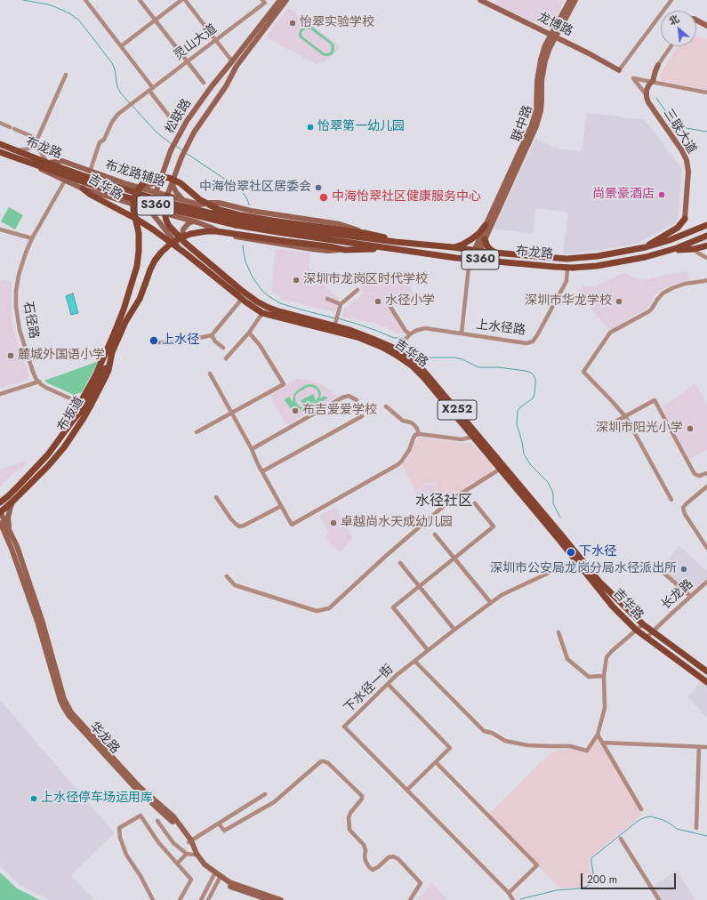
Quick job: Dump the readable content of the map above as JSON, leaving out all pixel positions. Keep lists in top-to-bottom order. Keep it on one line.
{"streets":{"main road":["布龙路","吉华路","S360","X252","布坂道"],"street":["龙博路","灵山大道","松联路","联中路","三联大道","布龙路辅路","石径路","上水径路","长龙路","下水径一街","华龙路"]},"crossings":[["龙博路","联中路"],["灵山大道","布龙路辅路"],["松联路","布龙路辅路"],["联中路","布龙路"],["布龙路","布龙路辅路"],["布龙路","吉华路"],["布龙路","S360"],["布龙路","上水径路"],["布龙路","布坂道"],["吉华路","石径路"],["吉华路","上水径路"],["吉华路","长龙路"],["吉华路","下水径一街"]],"districts":["水径社区"],"places":["怡翠实验学校","怡翠第一幼儿园","中海怡翠社区居委会","尚景豪酒店","中海怡翠社区健康服务中心","深圳市龙岗区时代学校","水径小学","深圳市华龙学校","上水径","麓城外国语小学","布吉爱爱学校","深圳市阳光小学","卓越尚水天成幼儿园","下水径","深圳市公安局龙岗分局水径派出所","上水径停车场运用库"],"scale_bar":"200 m","north":"top left"}
